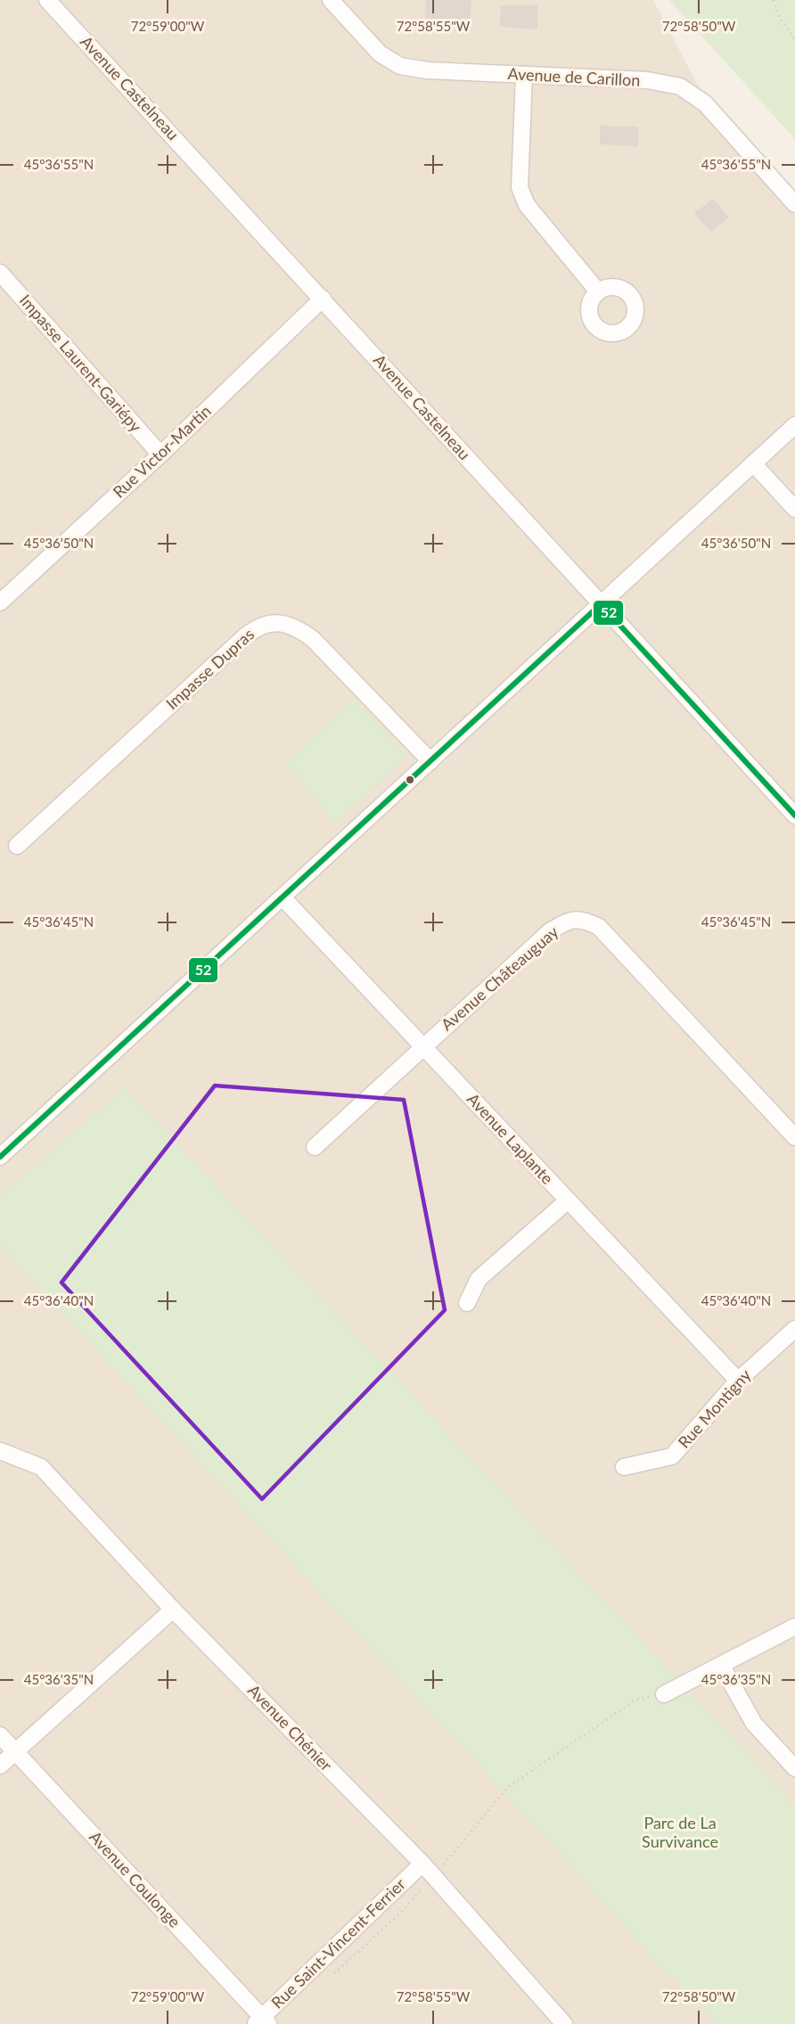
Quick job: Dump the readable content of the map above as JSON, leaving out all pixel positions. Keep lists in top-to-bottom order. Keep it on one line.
{"streets":{"street":["Avenue de Carillon","Avenue Castelneau","Impasse Laurent-Gariépy","Rue Victor-Martin","Impasse Dupras","Avenue Châteauguay","Avenue Laplante","Rue Montigny","Avenue Chénier","Avenue Coulonge","Rue Saint-Vincent-Ferrier"]},"crossings":[["Avenue Castelneau","Rue Victor-Martin"],["Impasse Laurent-Gariépy","Rue Victor-Martin"],["Avenue Châteauguay","Avenue Laplante"],["Avenue Laplante","Rue Montigny"],["Avenue Chénier","Rue Saint-Vincent-Ferrier"],["Avenue Coulonge","Rue Saint-Vincent-Ferrier"]],"parks":["Parc de La Survivance"],"lines":["transit line 52"],"coordinates":["72°59'00\"W","72°58'55\"W","72°58'50\"W","45°36'55\"N","45°36'50\"N","45°36'45\"N","45°36'40\"N","45°36'35\"N"]}
